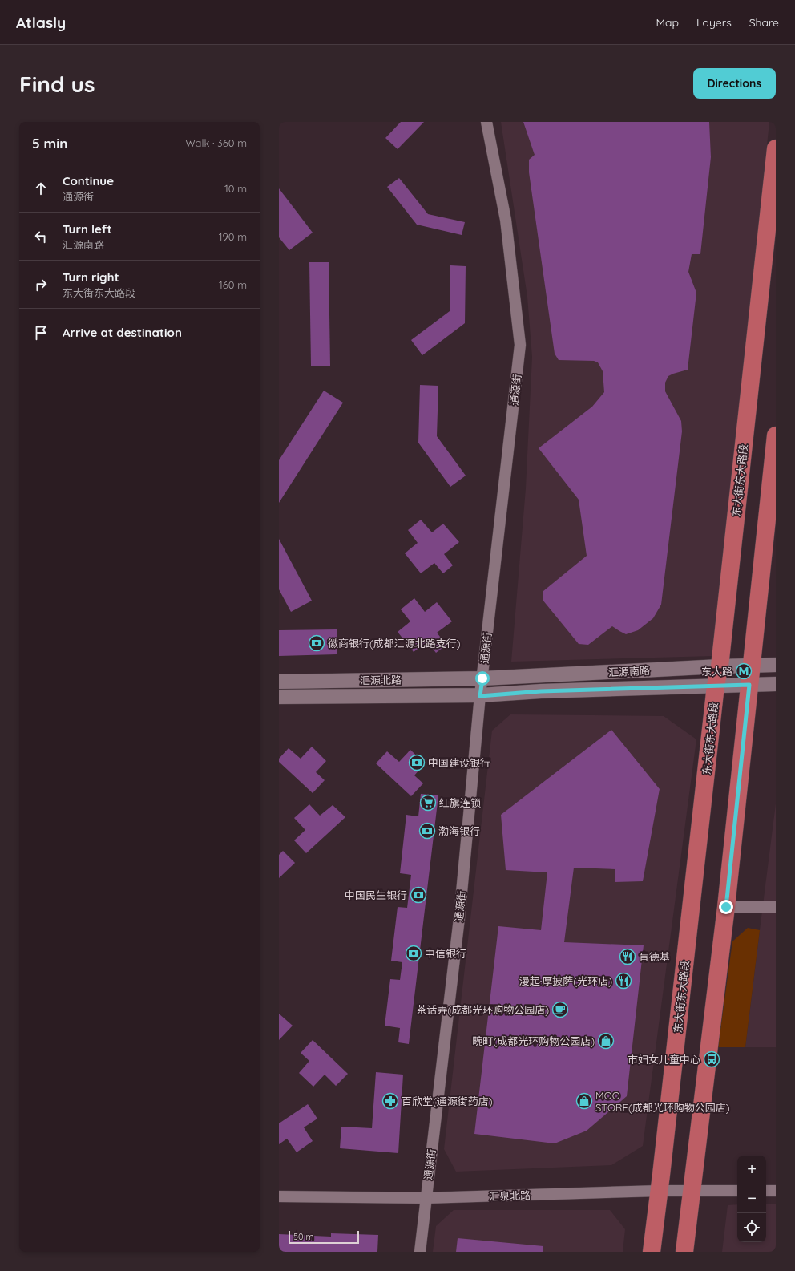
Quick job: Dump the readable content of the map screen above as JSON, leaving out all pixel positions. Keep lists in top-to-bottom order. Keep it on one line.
{"streets":{"main road":["东大街东大路段"],"street":["通源街","汇源南路","汇源北路","汇泉北路"]},"crossings":[["通源街","汇源南路"],["通源街","汇源北路"],["通源街","汇泉北路"],["东大街东大路段","汇源南路"],["东大街东大路段","汇泉北路"],["汇源南路","汇源北路"]],"places":{"bank":["徽商银行(成都汇源北路支行)","中国建设银行","渤海银行","中国民生银行","中信银行"],"metro station":["东大路"],"supermarket":["红旗连锁"],"restaurant":["肯德基","漫起·厚披萨(光环店)"],"cafe":["茶话弄(成都光环购物公园店)"],"shop":["畹町(成都光环购物公园店)","MOO STORE(成都光环购物公园店)"],"bus stop":["市妇女儿童中心"],"pharmacy":["百欣堂(通源街药店)"]},"scale_bar":"50 m","page":{"header":"Atlasly","nav":["Map","Layers","Share"],"buttons":"Directions","title":"Find us","heading":["5 min","Walk · 360 m"],"list":[["Continue","通源街","10 m"],["Turn left","汇源南路","190 m"],["Turn right","东大街东大路段","160 m"],"Arrive at destination"],"map_buttons":["+","−"],"scale":"50 m"}}
